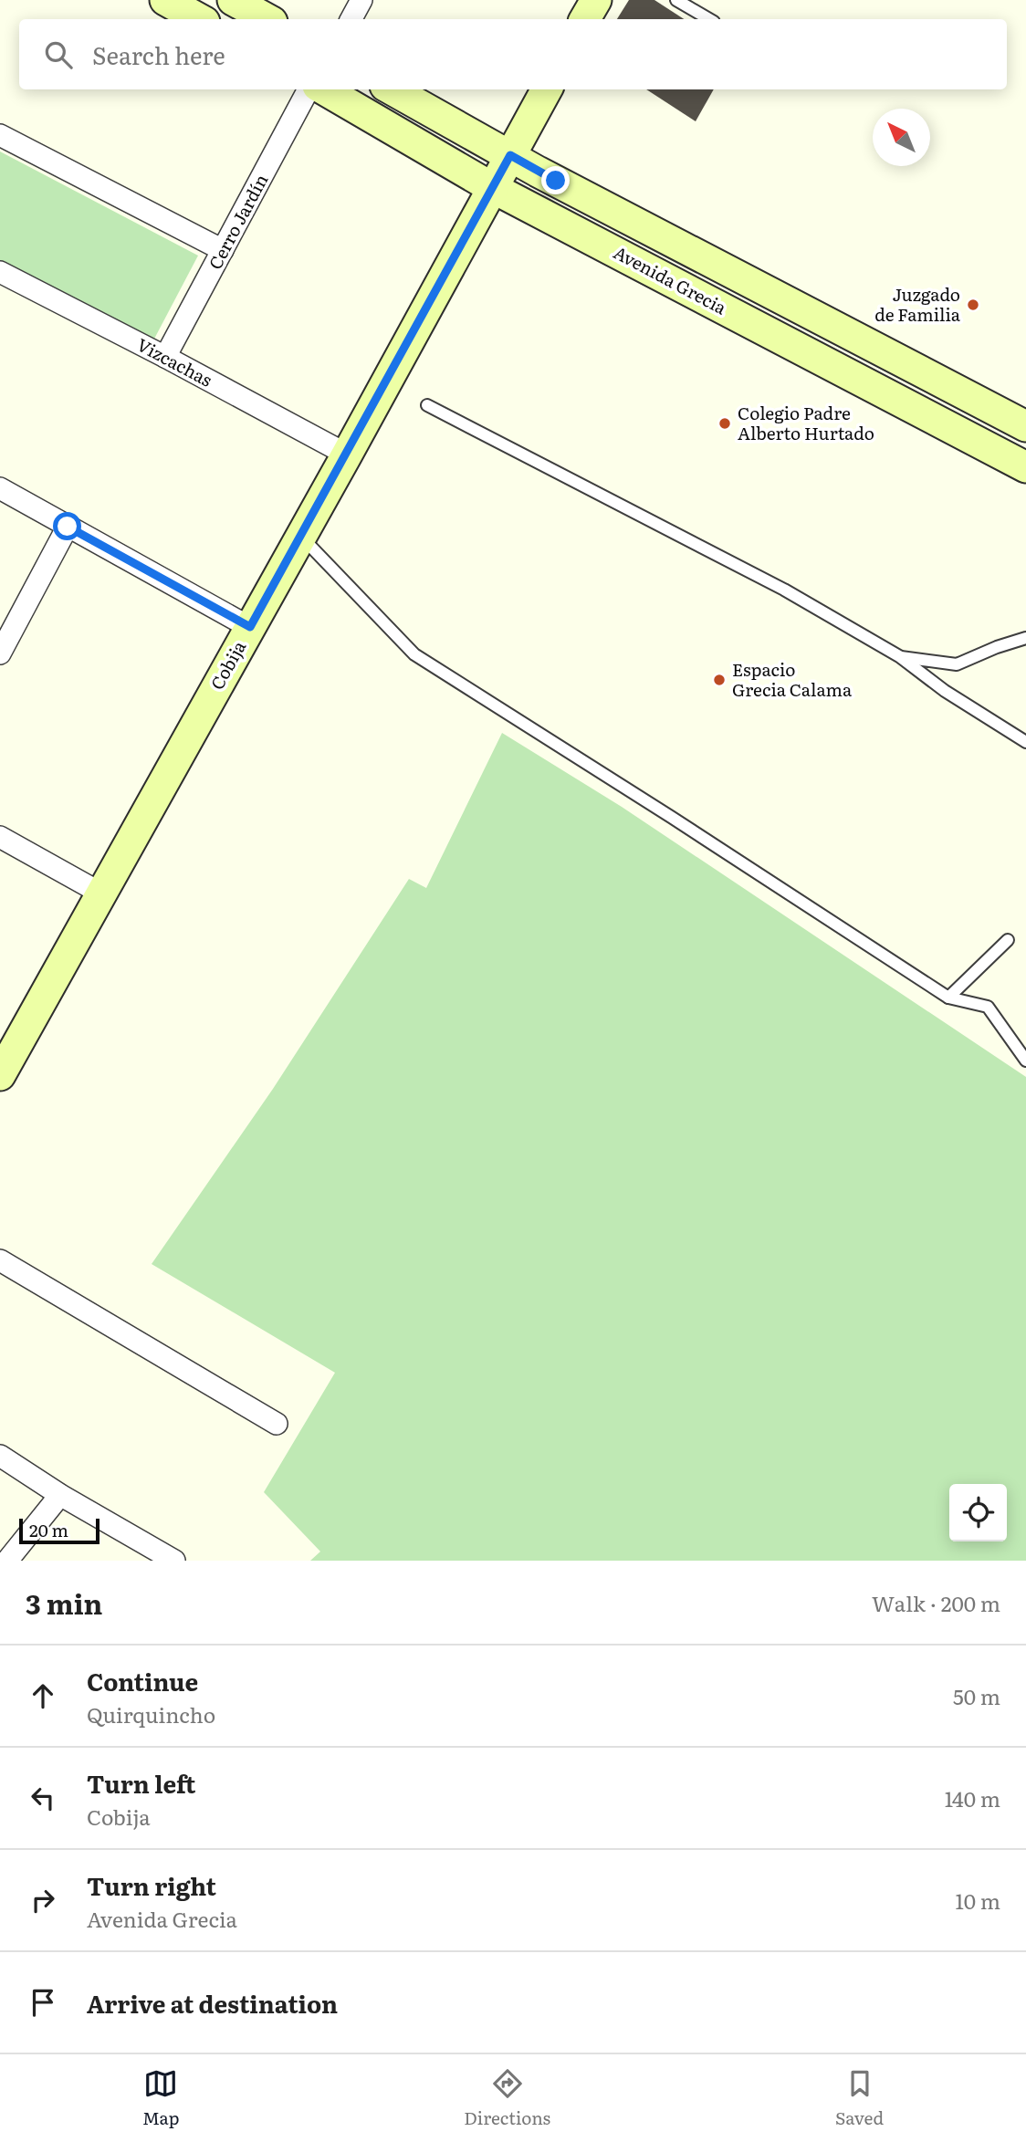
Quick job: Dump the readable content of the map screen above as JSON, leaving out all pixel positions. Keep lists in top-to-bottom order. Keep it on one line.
{"streets":{"main road":["Avenida Grecia","Cobija"],"street":["Cerro Jardín","Vizcachas"]},"crossings":[["Cerro Jardín","Vizcachas"],["Avenida Grecia","Cobija"],["Vizcachas","Cobija"]],"places":["Juzgado de Familia","Colegio Padre Alberto Hurtado","Espacio Grecia Calama"],"scale_bar":"20 m","north":"top left","page":{"search":"Search here","scale":"20 m","heading":["3 min","Walk · 200 m"],"list":[["Continue","Quirquincho","50 m"],["Turn left","Cobija","140 m"],["Turn right","Avenida Grecia","10 m"],"Arrive at destination"],"nav":["Map","Directions","Saved"]}}
